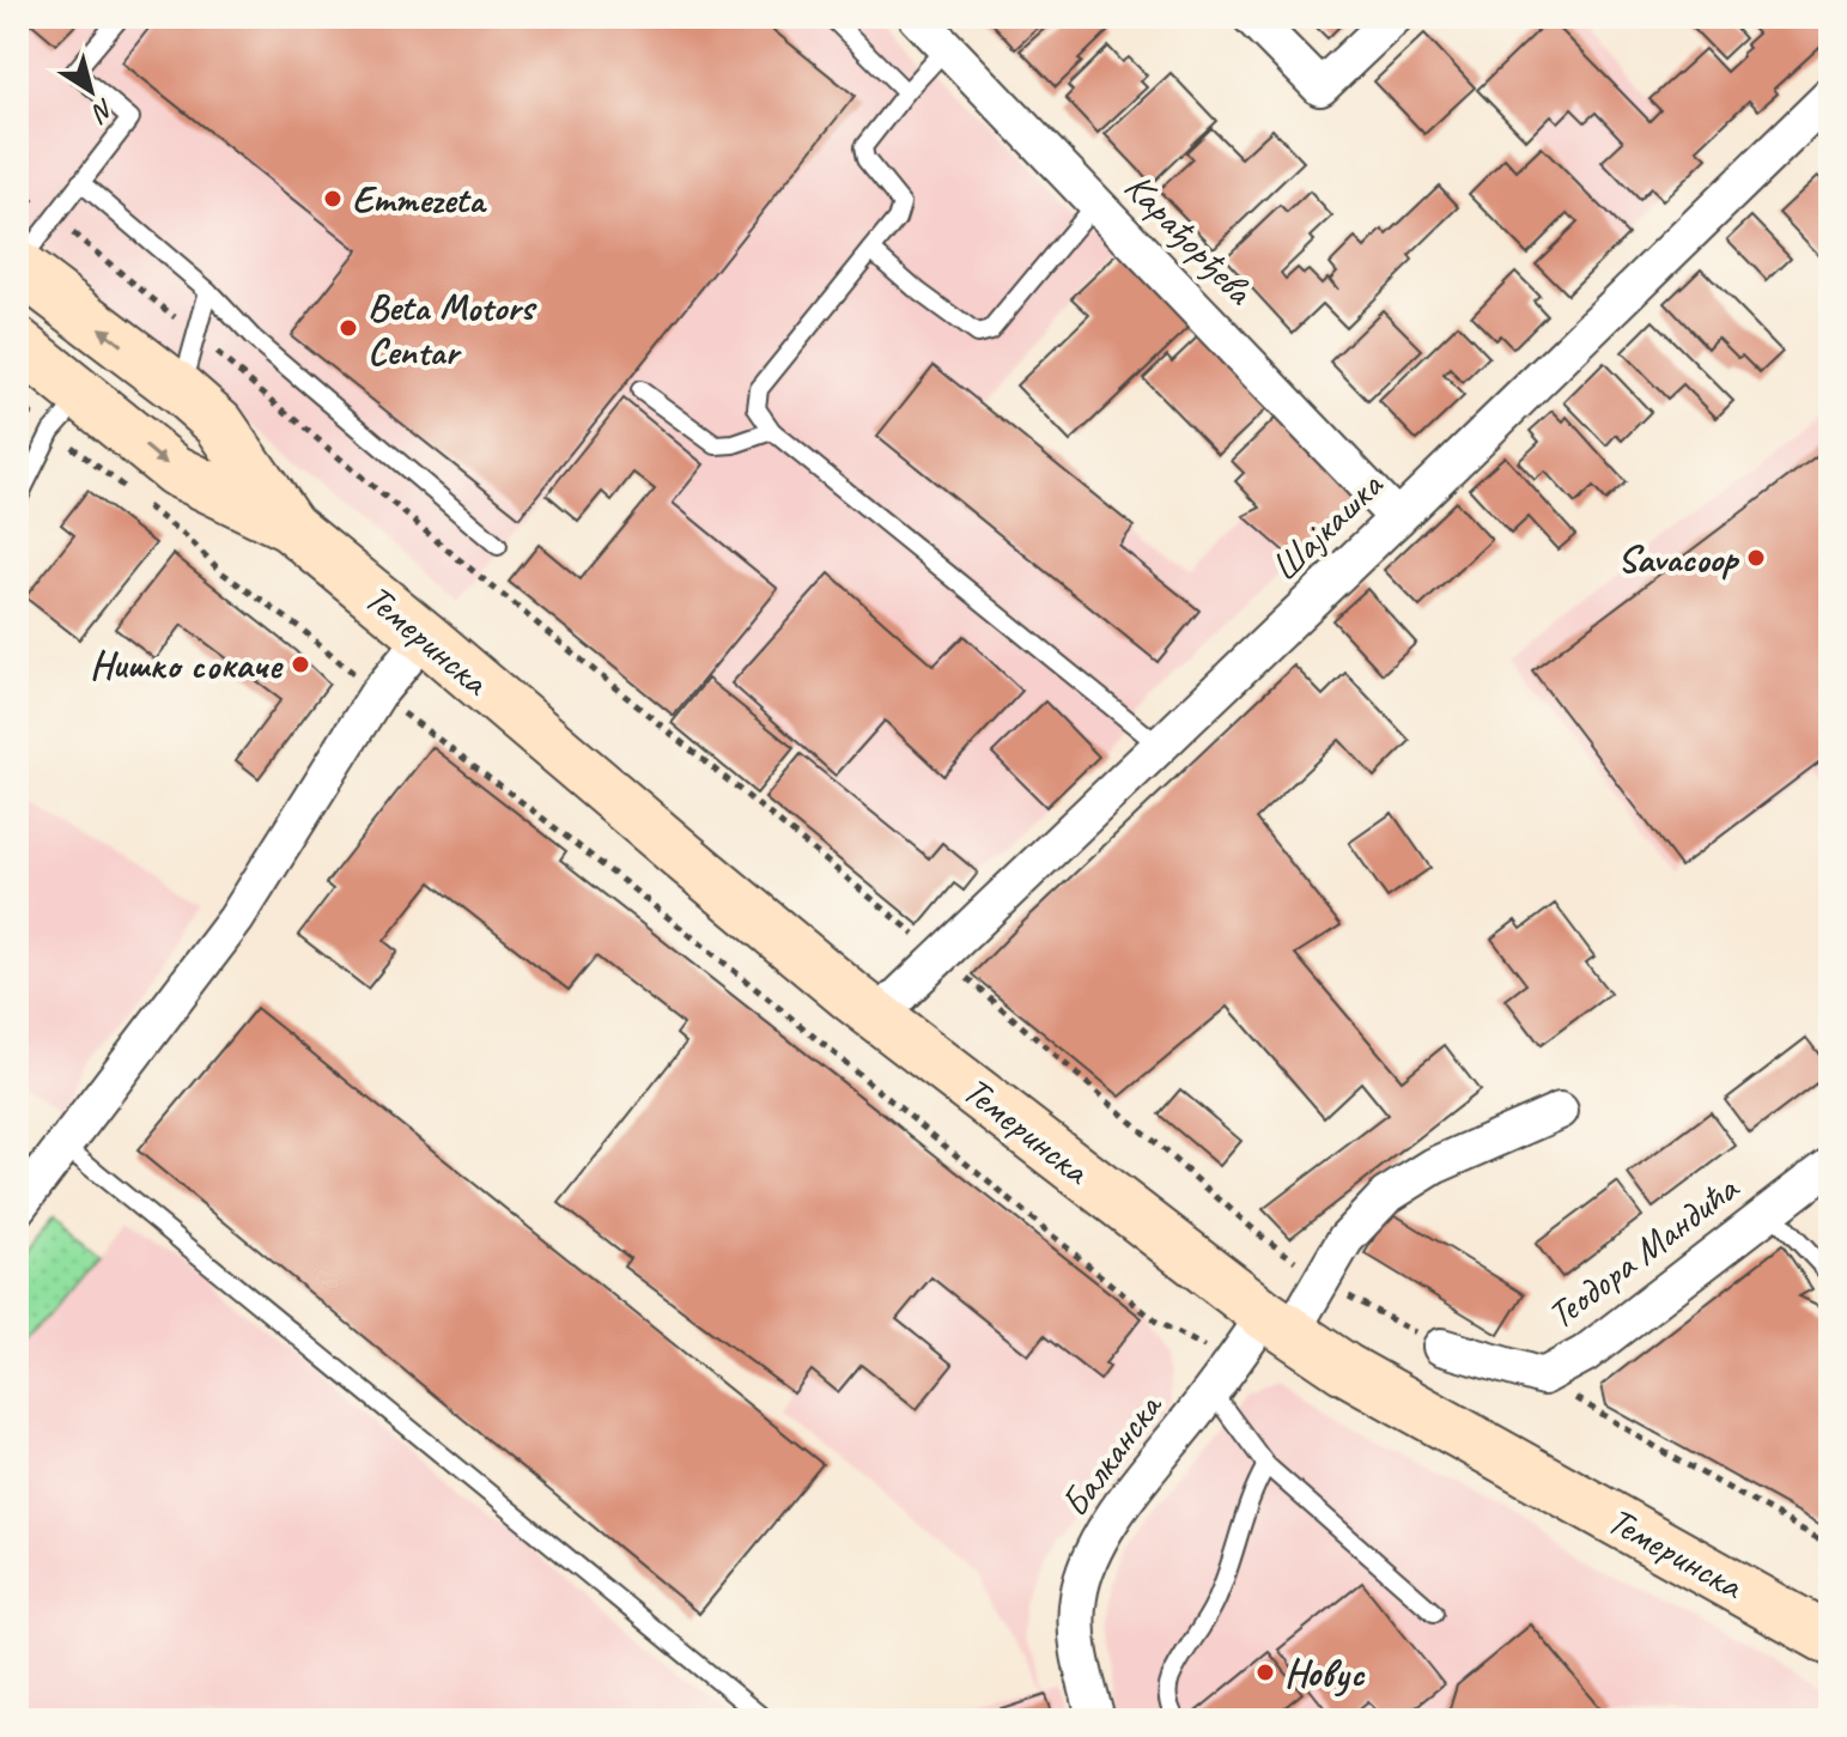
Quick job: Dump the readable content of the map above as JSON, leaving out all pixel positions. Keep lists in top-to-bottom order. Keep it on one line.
{"streets":{"main road":["Темеринска"],"street":["Карађорђева","Шајкашка","Теодора Мандића","Балканска"]},"crossings":[["Карађорђева","Шајкашка"],["Шајкашка","Темеринска"],["Темеринска","Балканска"]],"places":["Emmezeta","Beta Motors Centar","Savacoop","Нишко сокаче","Новус"],"north":"bottom right"}
